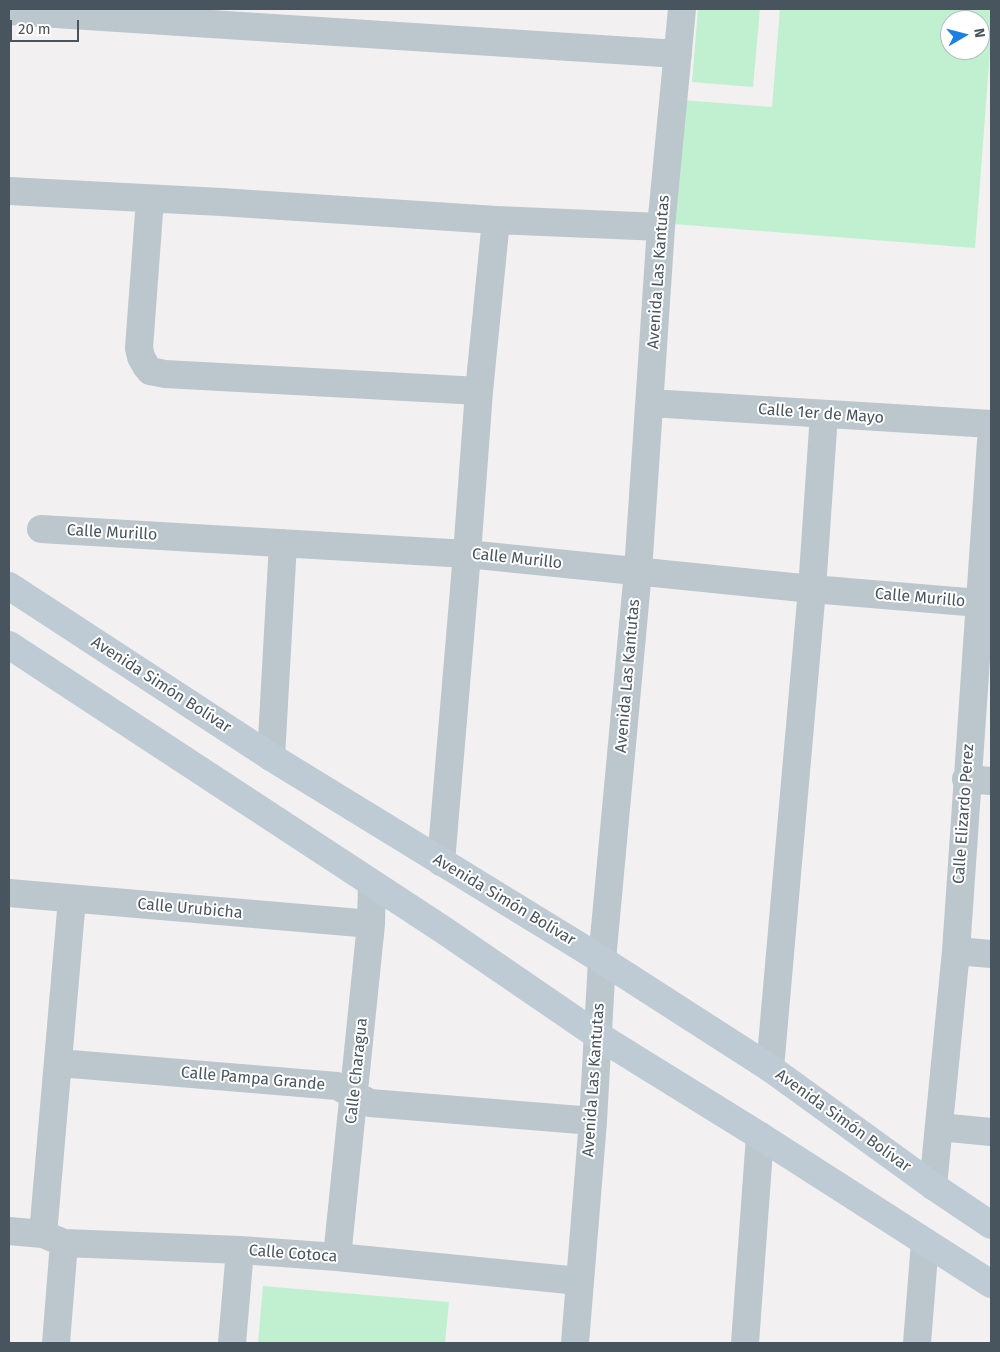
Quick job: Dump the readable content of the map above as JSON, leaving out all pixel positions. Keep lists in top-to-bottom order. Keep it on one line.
{"streets":{"street":["Avenida Las Kantutas","Calle 1er de Mayo","Calle Murillo","Avenida Simón Bolívar","Calle Elizardo Perez","Calle Urubicha","Calle Charagua","Calle Pampa Grande","Calle Cotoca"]},"crossings":[["Avenida Las Kantutas","Calle 1er de Mayo"],["Avenida Las Kantutas","Calle Murillo"],["Avenida Las Kantutas","Avenida Simón Bolívar"],["Avenida Las Kantutas","Calle Pampa Grande"],["Avenida Las Kantutas","Calle Cotoca"],["Calle Murillo","Calle Elizardo Perez"],["Avenida Simón Bolívar","Calle Elizardo Perez"],["Calle Urubicha","Calle Charagua"],["Calle Charagua","Calle Pampa Grande"],["Calle Charagua","Calle Cotoca"]],"scale_bar":"20 m","north":"right"}
